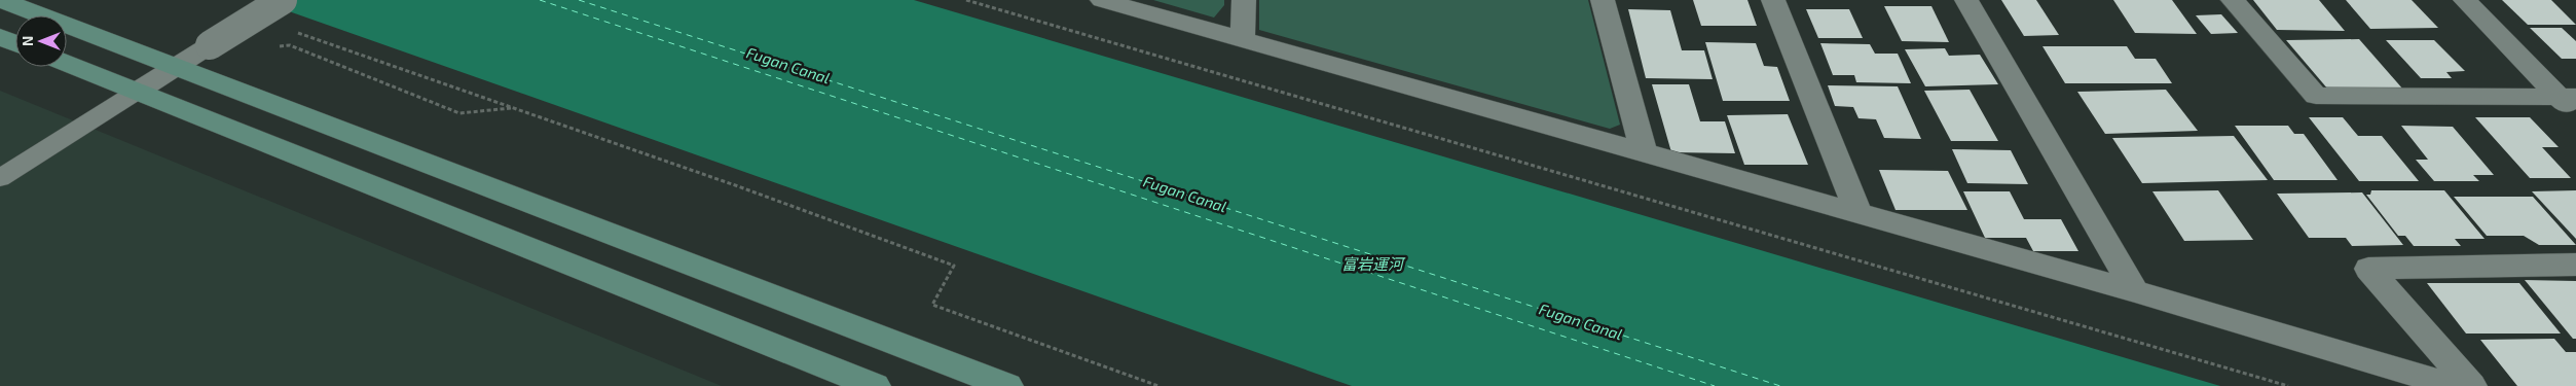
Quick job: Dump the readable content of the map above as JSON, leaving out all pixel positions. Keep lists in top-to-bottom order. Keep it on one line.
{"water":["Fugan Canal","富岩運河"],"north":"left"}
